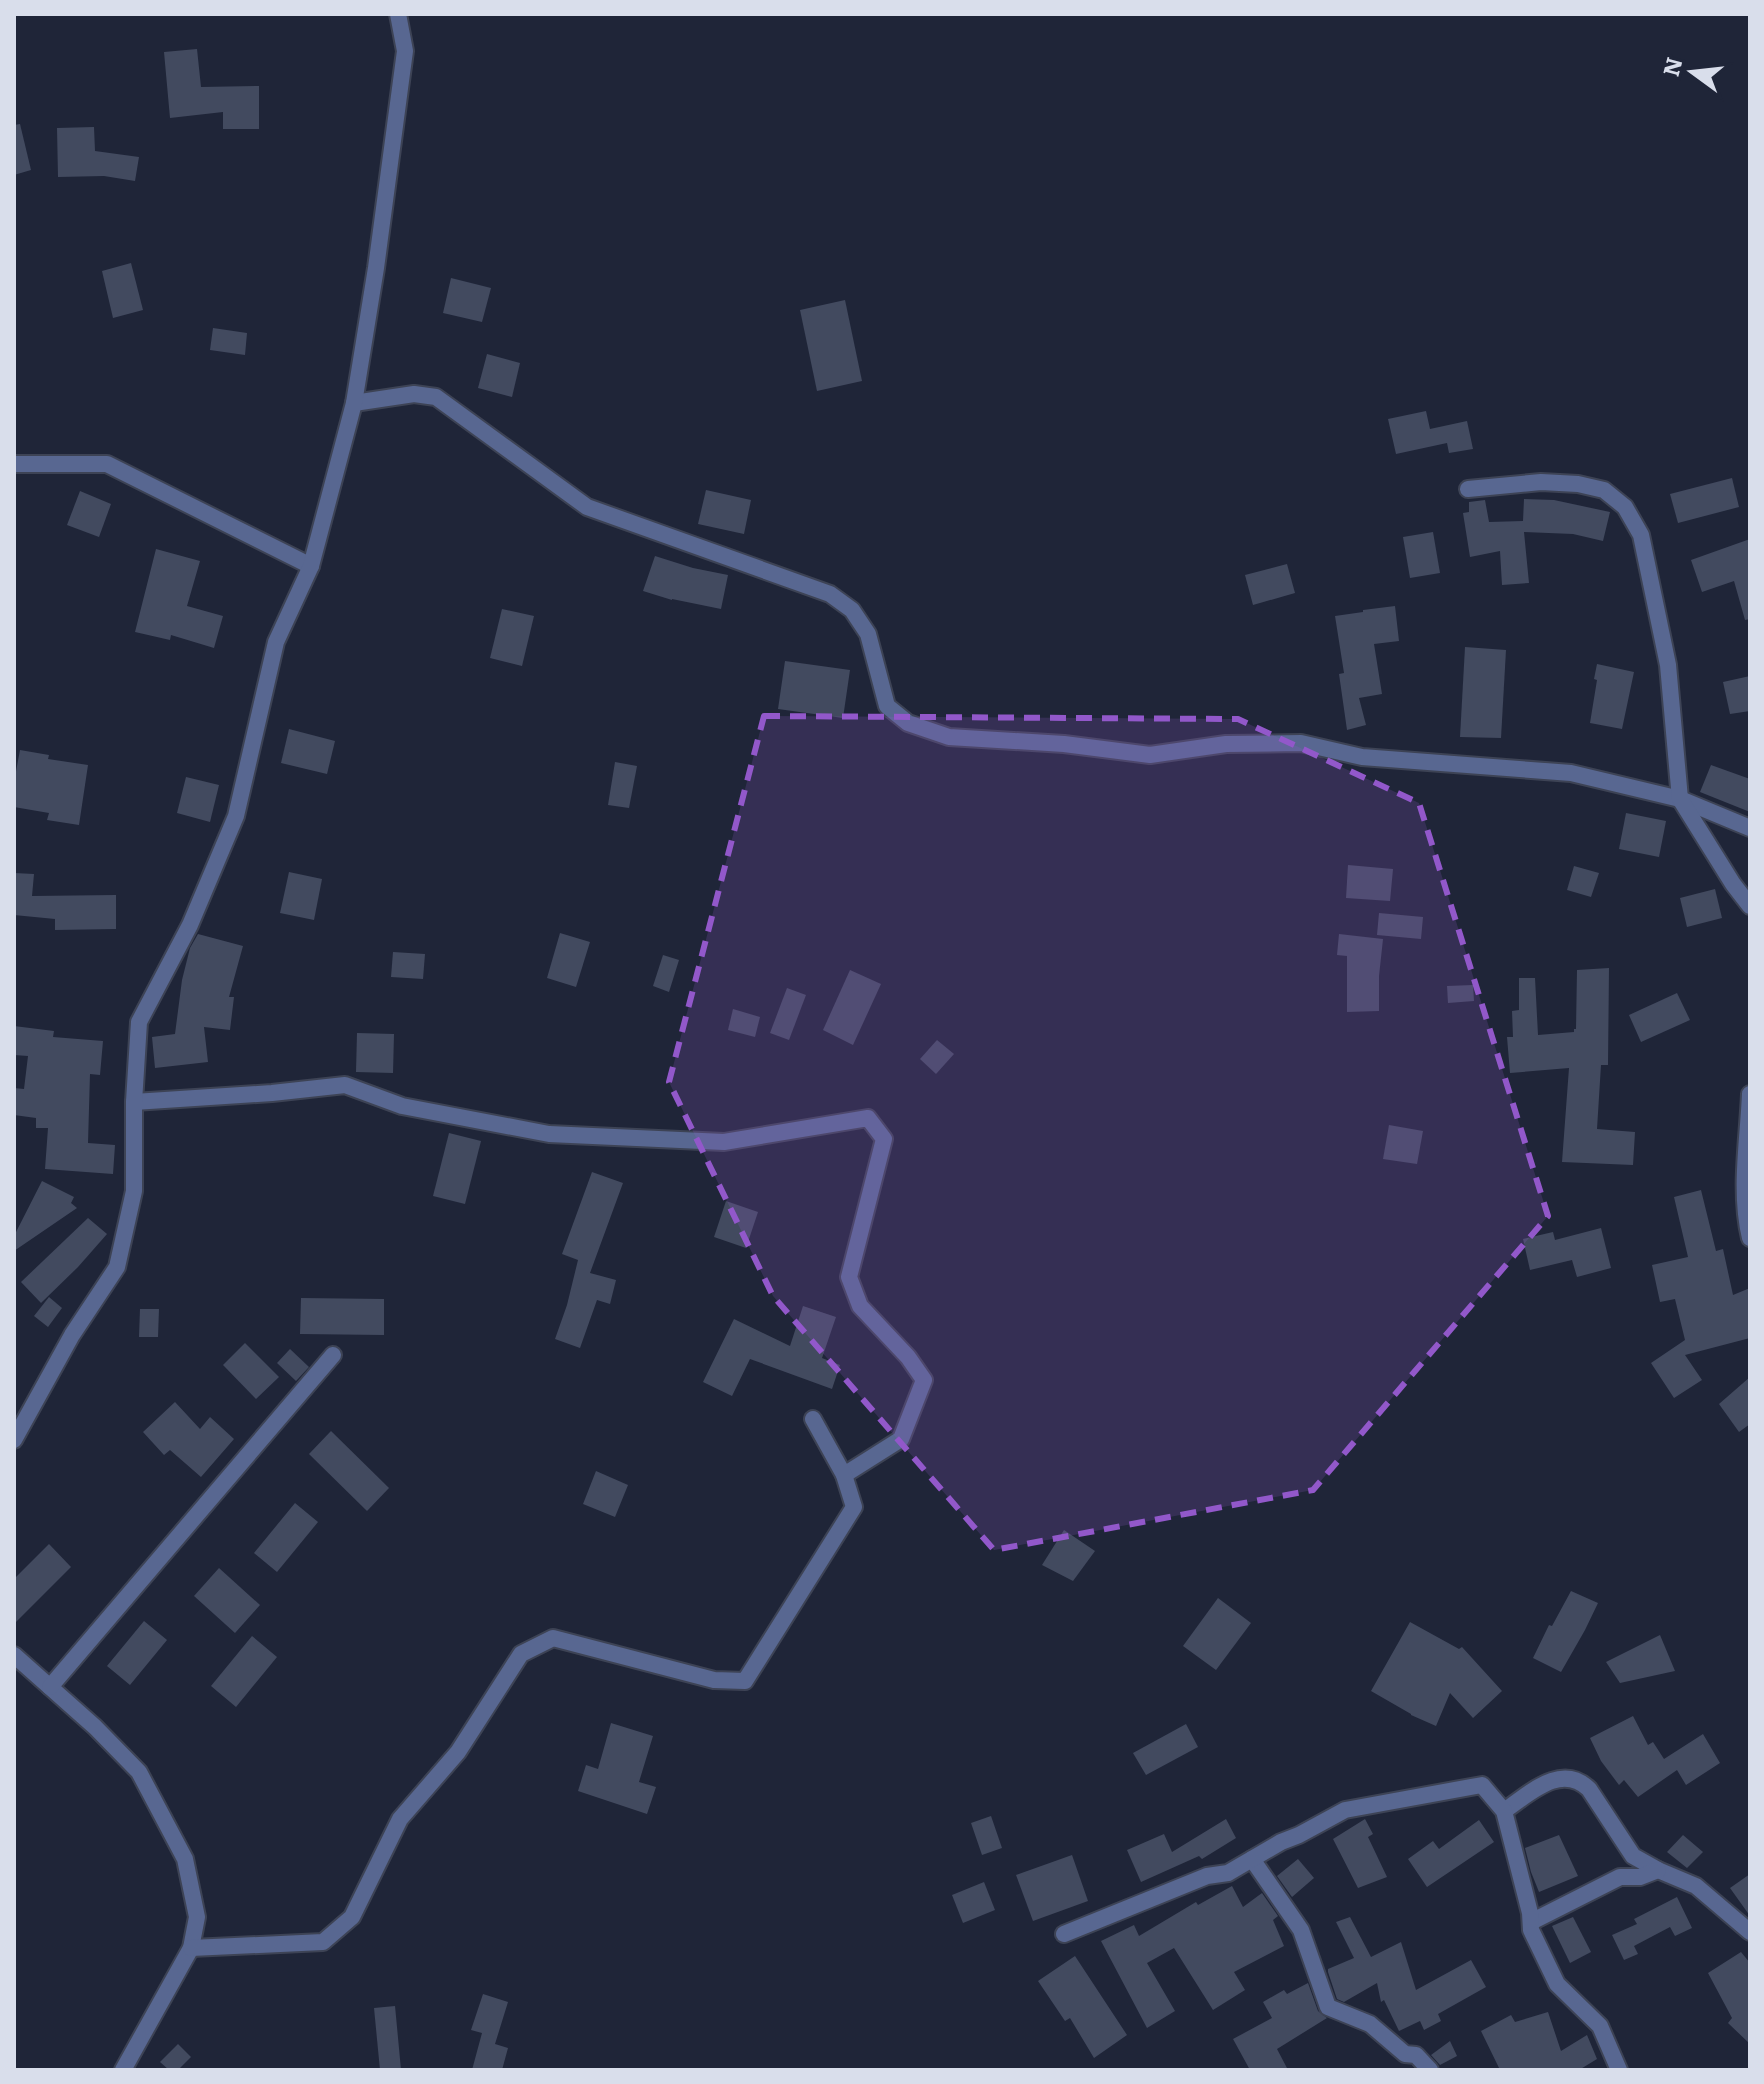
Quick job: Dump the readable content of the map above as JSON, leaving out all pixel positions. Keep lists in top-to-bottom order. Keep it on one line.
{"north":"left"}
